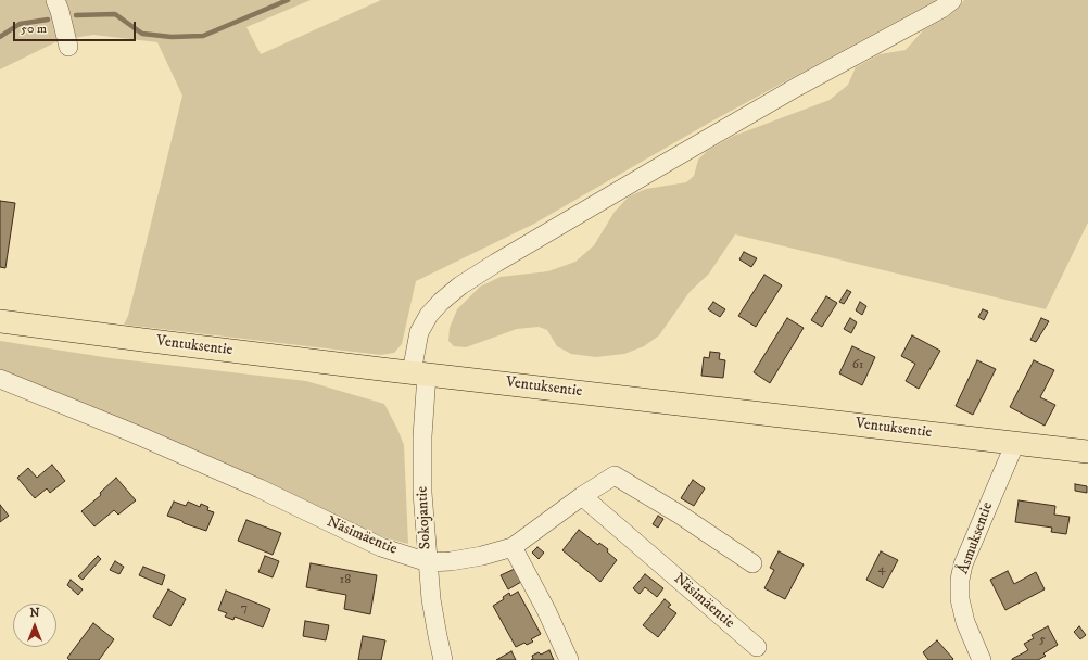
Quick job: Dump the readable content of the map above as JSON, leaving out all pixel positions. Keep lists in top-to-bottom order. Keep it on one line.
{"streets":{"main road":["Ventuksentie"],"street":["Sokojantie","Näsimäentie","Åsmuksentie"]},"crossings":[["Ventuksentie","Sokojantie"],["Ventuksentie","Åsmuksentie"],["Sokojantie","Näsimäentie"]],"house_numbers":["61","4","18","7","5"],"scale_bar":"50 m","north":"top"}
